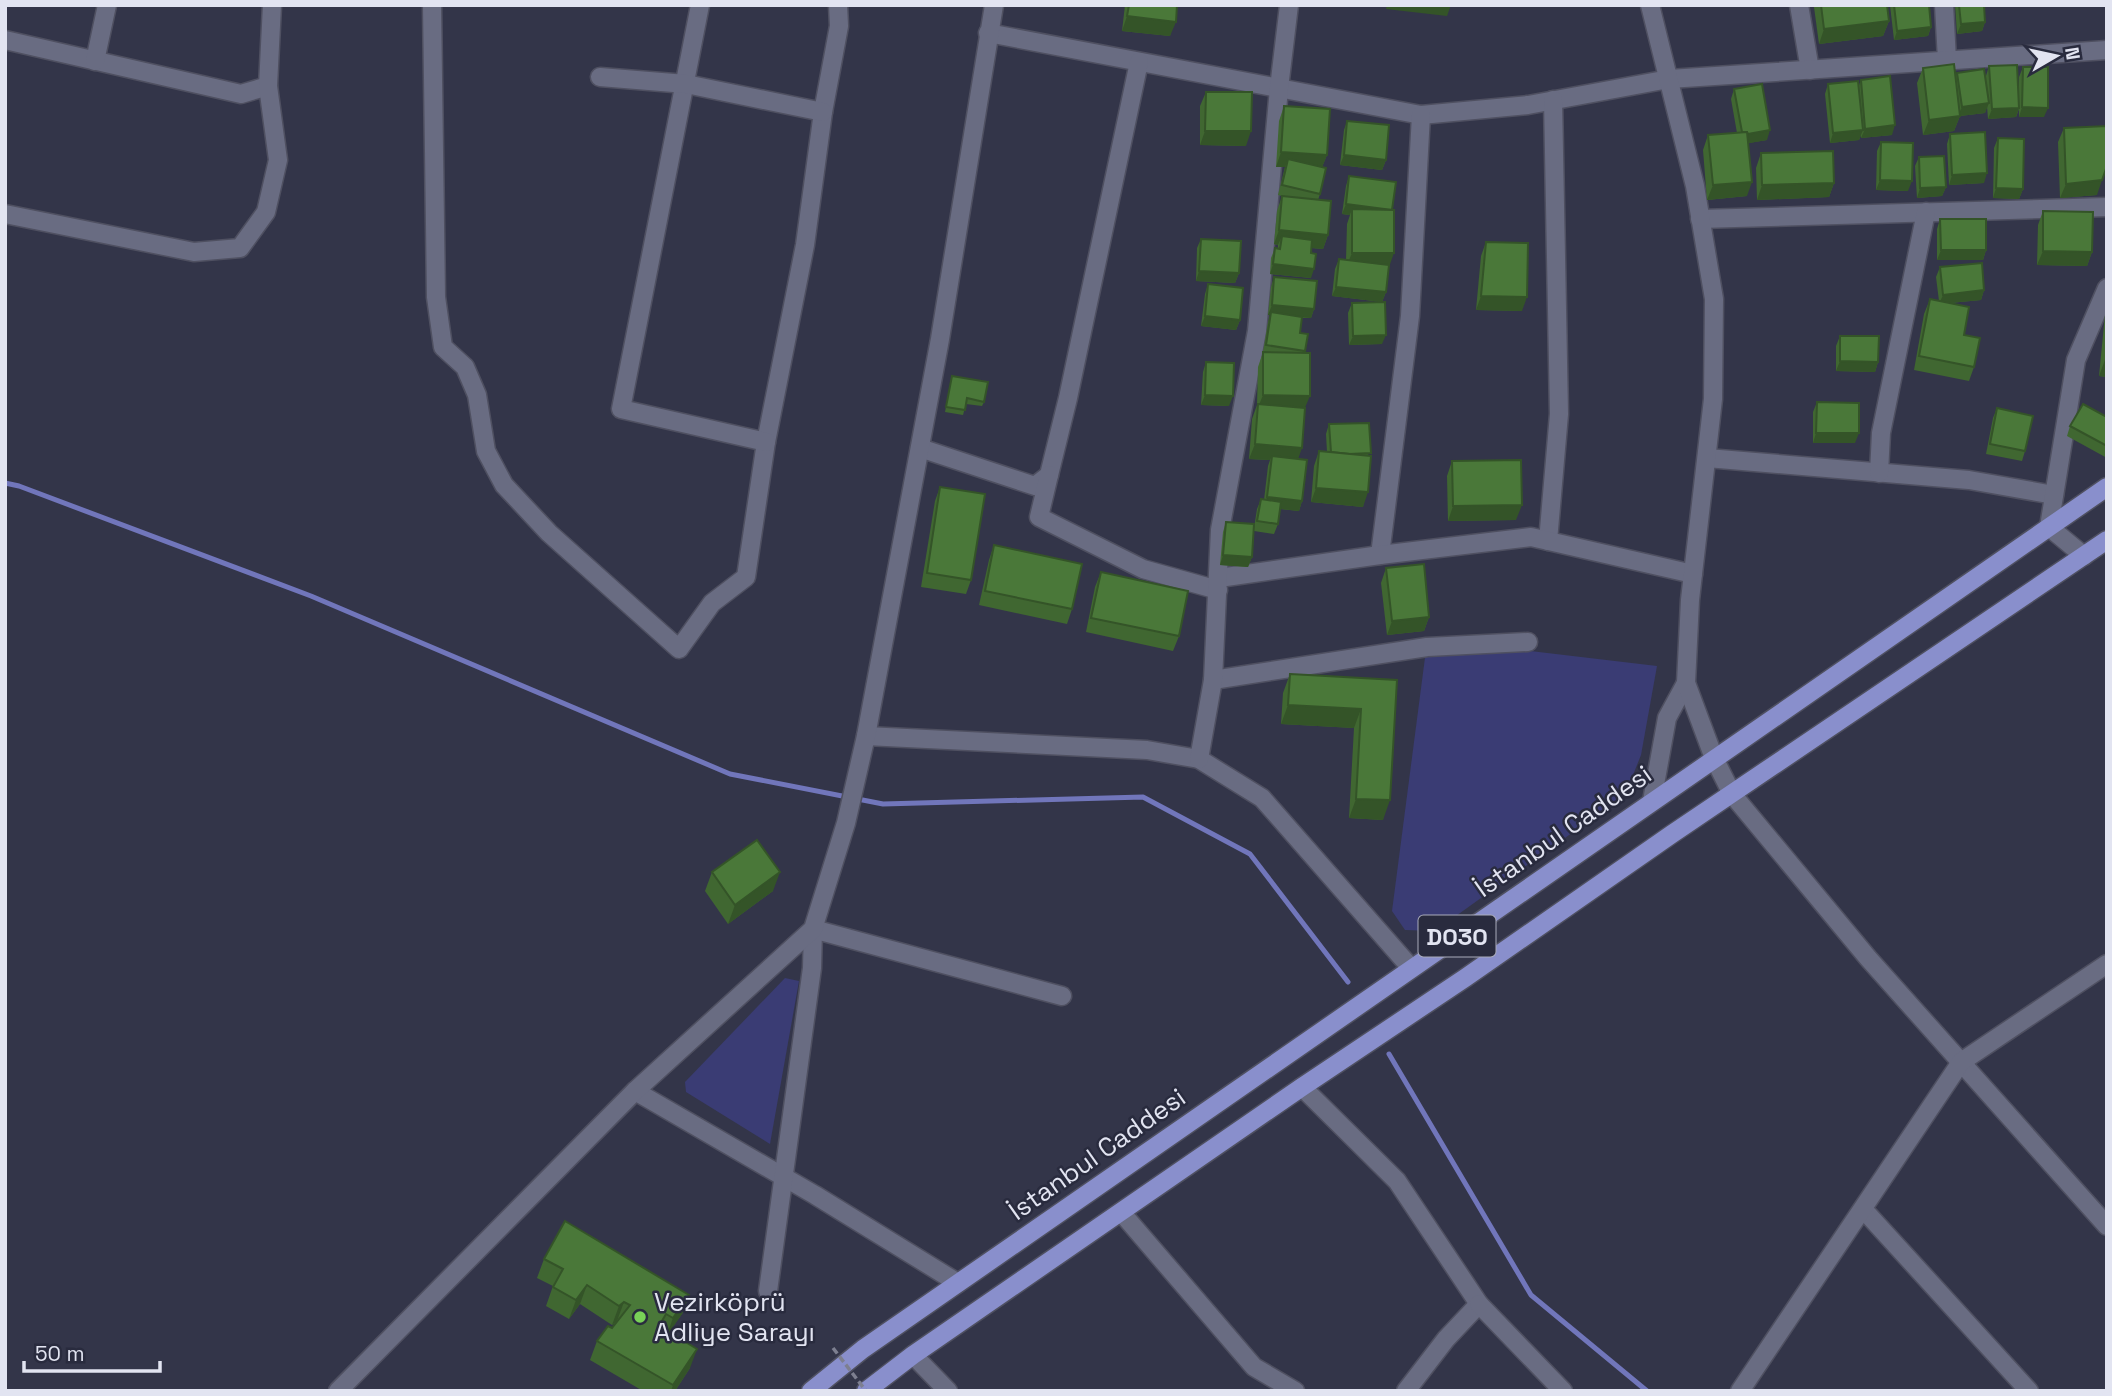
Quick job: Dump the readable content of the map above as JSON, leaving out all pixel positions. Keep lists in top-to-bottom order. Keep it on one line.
{"streets":{"main road":["İstanbul Caddesi","D030"]},"places":["Vezirköprü Adliye Sarayı"],"scale_bar":"50 m","north":"right"}
